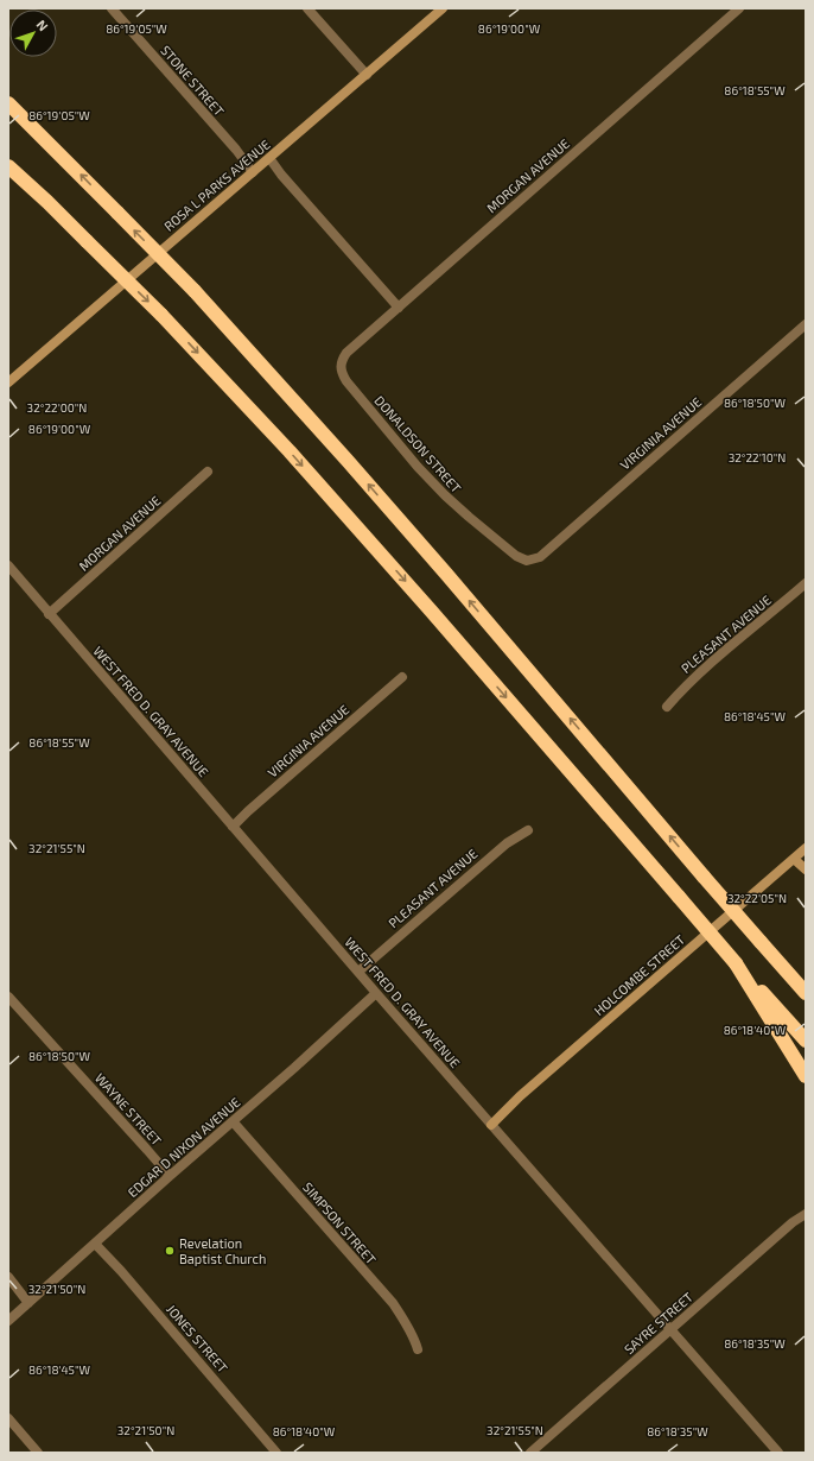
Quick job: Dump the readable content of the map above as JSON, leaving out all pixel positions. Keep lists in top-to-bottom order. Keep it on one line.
{"streets":{"street":["STONE STREET","MORGAN AVENUE","ROSA L PARKS AVENUE","VIRGINIA AVENUE","DONALDSON STREET","PLEASANT AVENUE","WEST FRED D. GRAY AVENUE","HOLCOMBE STREET","WAYNE STREET","EDGAR D NIXON AVENUE","SIMPSON STREET","SAYRE STREET","JONES STREET"]},"crossings":[["STONE STREET","ROSA L PARKS AVENUE"],["MORGAN AVENUE","DONALDSON STREET"],["MORGAN AVENUE","WEST FRED D. GRAY AVENUE"],["VIRGINIA AVENUE","DONALDSON STREET"],["VIRGINIA AVENUE","WEST FRED D. GRAY AVENUE"],["PLEASANT AVENUE","WEST FRED D. GRAY AVENUE"],["WEST FRED D. GRAY AVENUE","HOLCOMBE STREET"],["WEST FRED D. GRAY AVENUE","EDGAR D NIXON AVENUE"],["WEST FRED D. GRAY AVENUE","SAYRE STREET"],["WAYNE STREET","EDGAR D NIXON AVENUE"],["EDGAR D NIXON AVENUE","SIMPSON STREET"],["EDGAR D NIXON AVENUE","JONES STREET"]],"places":["Revelation Baptist Church"],"north":"top right","coordinates":["86°19'05\"W","86°19'00\"W","86°18'55\"W","86°18'50\"W","32°22'00\"N","32°22'10\"N","86°18'45\"W","32°21'55\"N","32°22'05\"N","86°18'40\"W","32°21'50\"N","86°18'35\"W"]}
